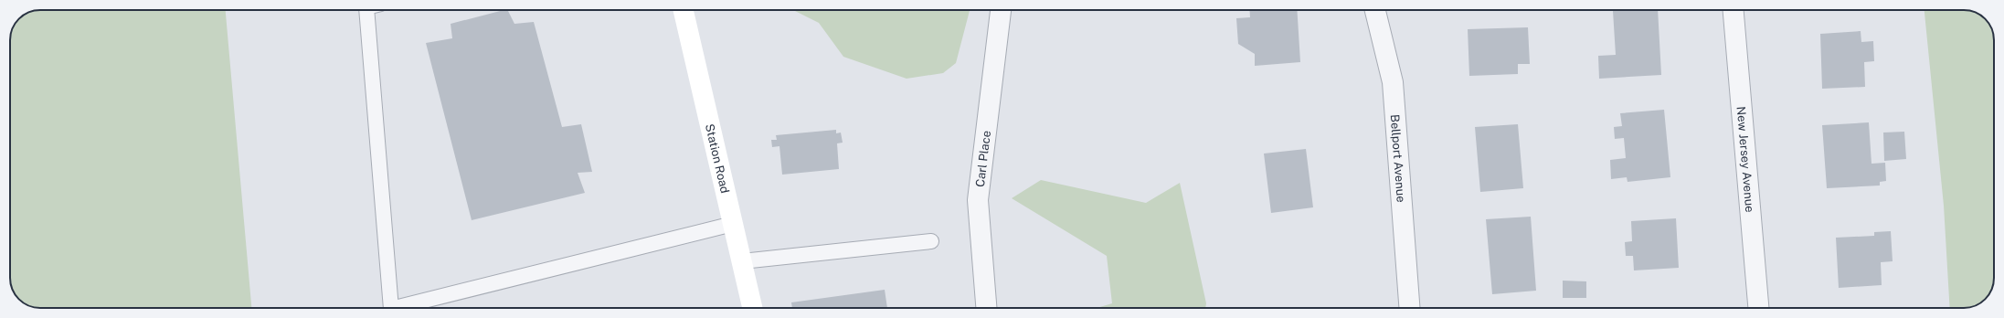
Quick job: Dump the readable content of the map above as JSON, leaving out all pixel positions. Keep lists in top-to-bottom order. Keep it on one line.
{"streets":{"main road":["Station Road"],"street":["Bellport Avenue","Carl Place","New Jersey Avenue"]}}
